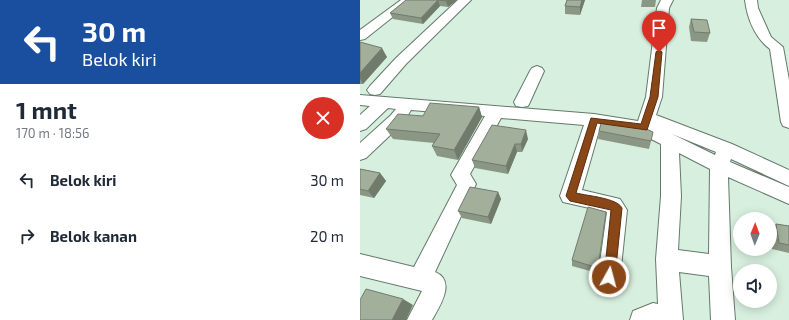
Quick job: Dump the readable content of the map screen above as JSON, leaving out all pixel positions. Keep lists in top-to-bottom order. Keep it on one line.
{"north":"top","page":{"turn":["30 m","Belok kiri"],"heading":["1 mnt","170 m · 18:56"],"list":[{"name":"Belok kiri","value":"30 m"},{"name":"Belok kanan","value":"20 m"}]}}
